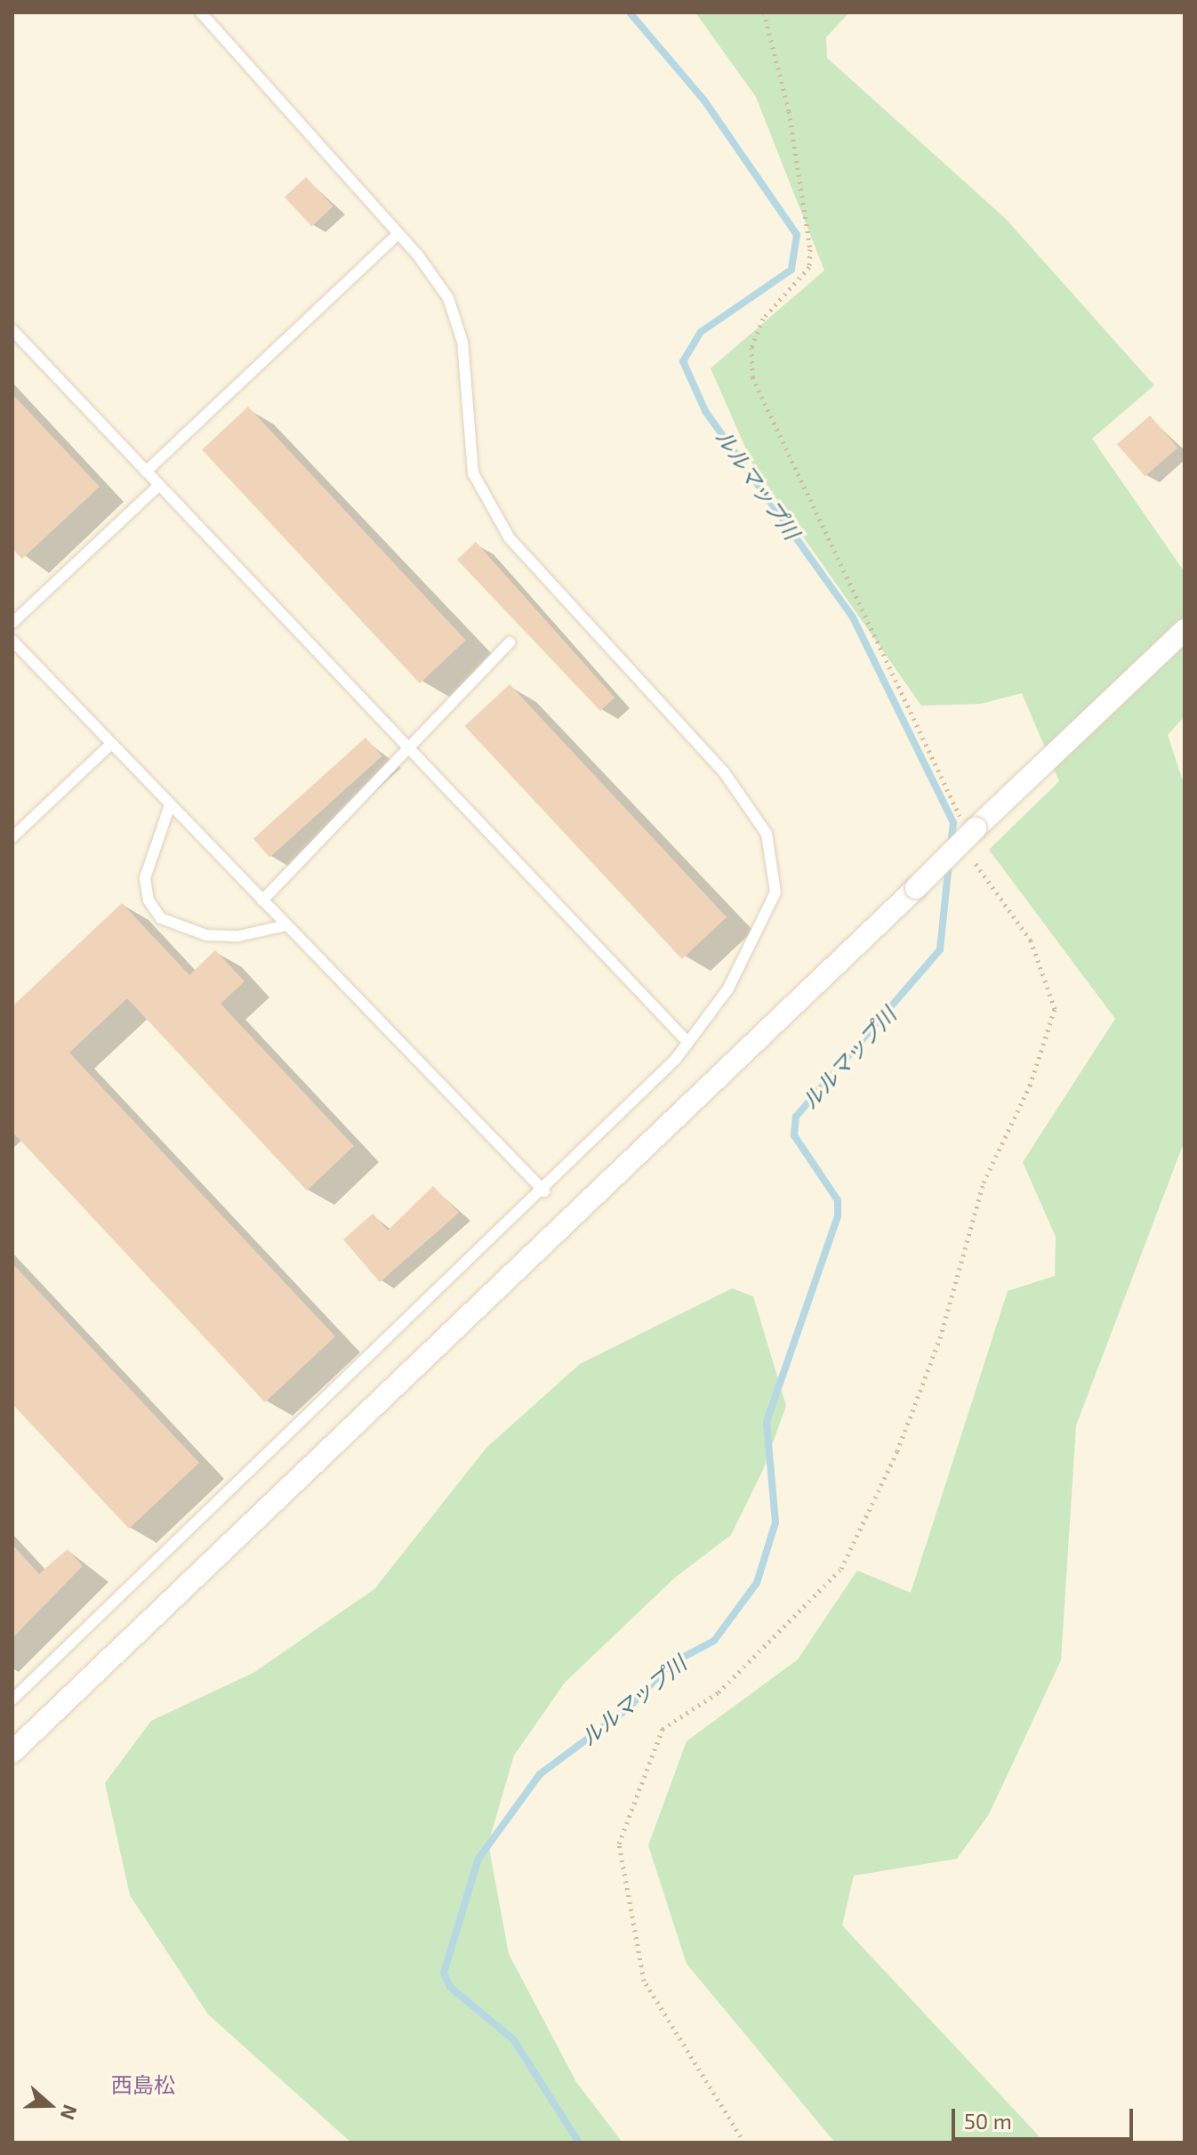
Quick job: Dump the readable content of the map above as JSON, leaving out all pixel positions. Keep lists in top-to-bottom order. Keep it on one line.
{"districts":["西島松"],"water":["ルルマップ川"],"scale_bar":"50 m","north":"right"}
